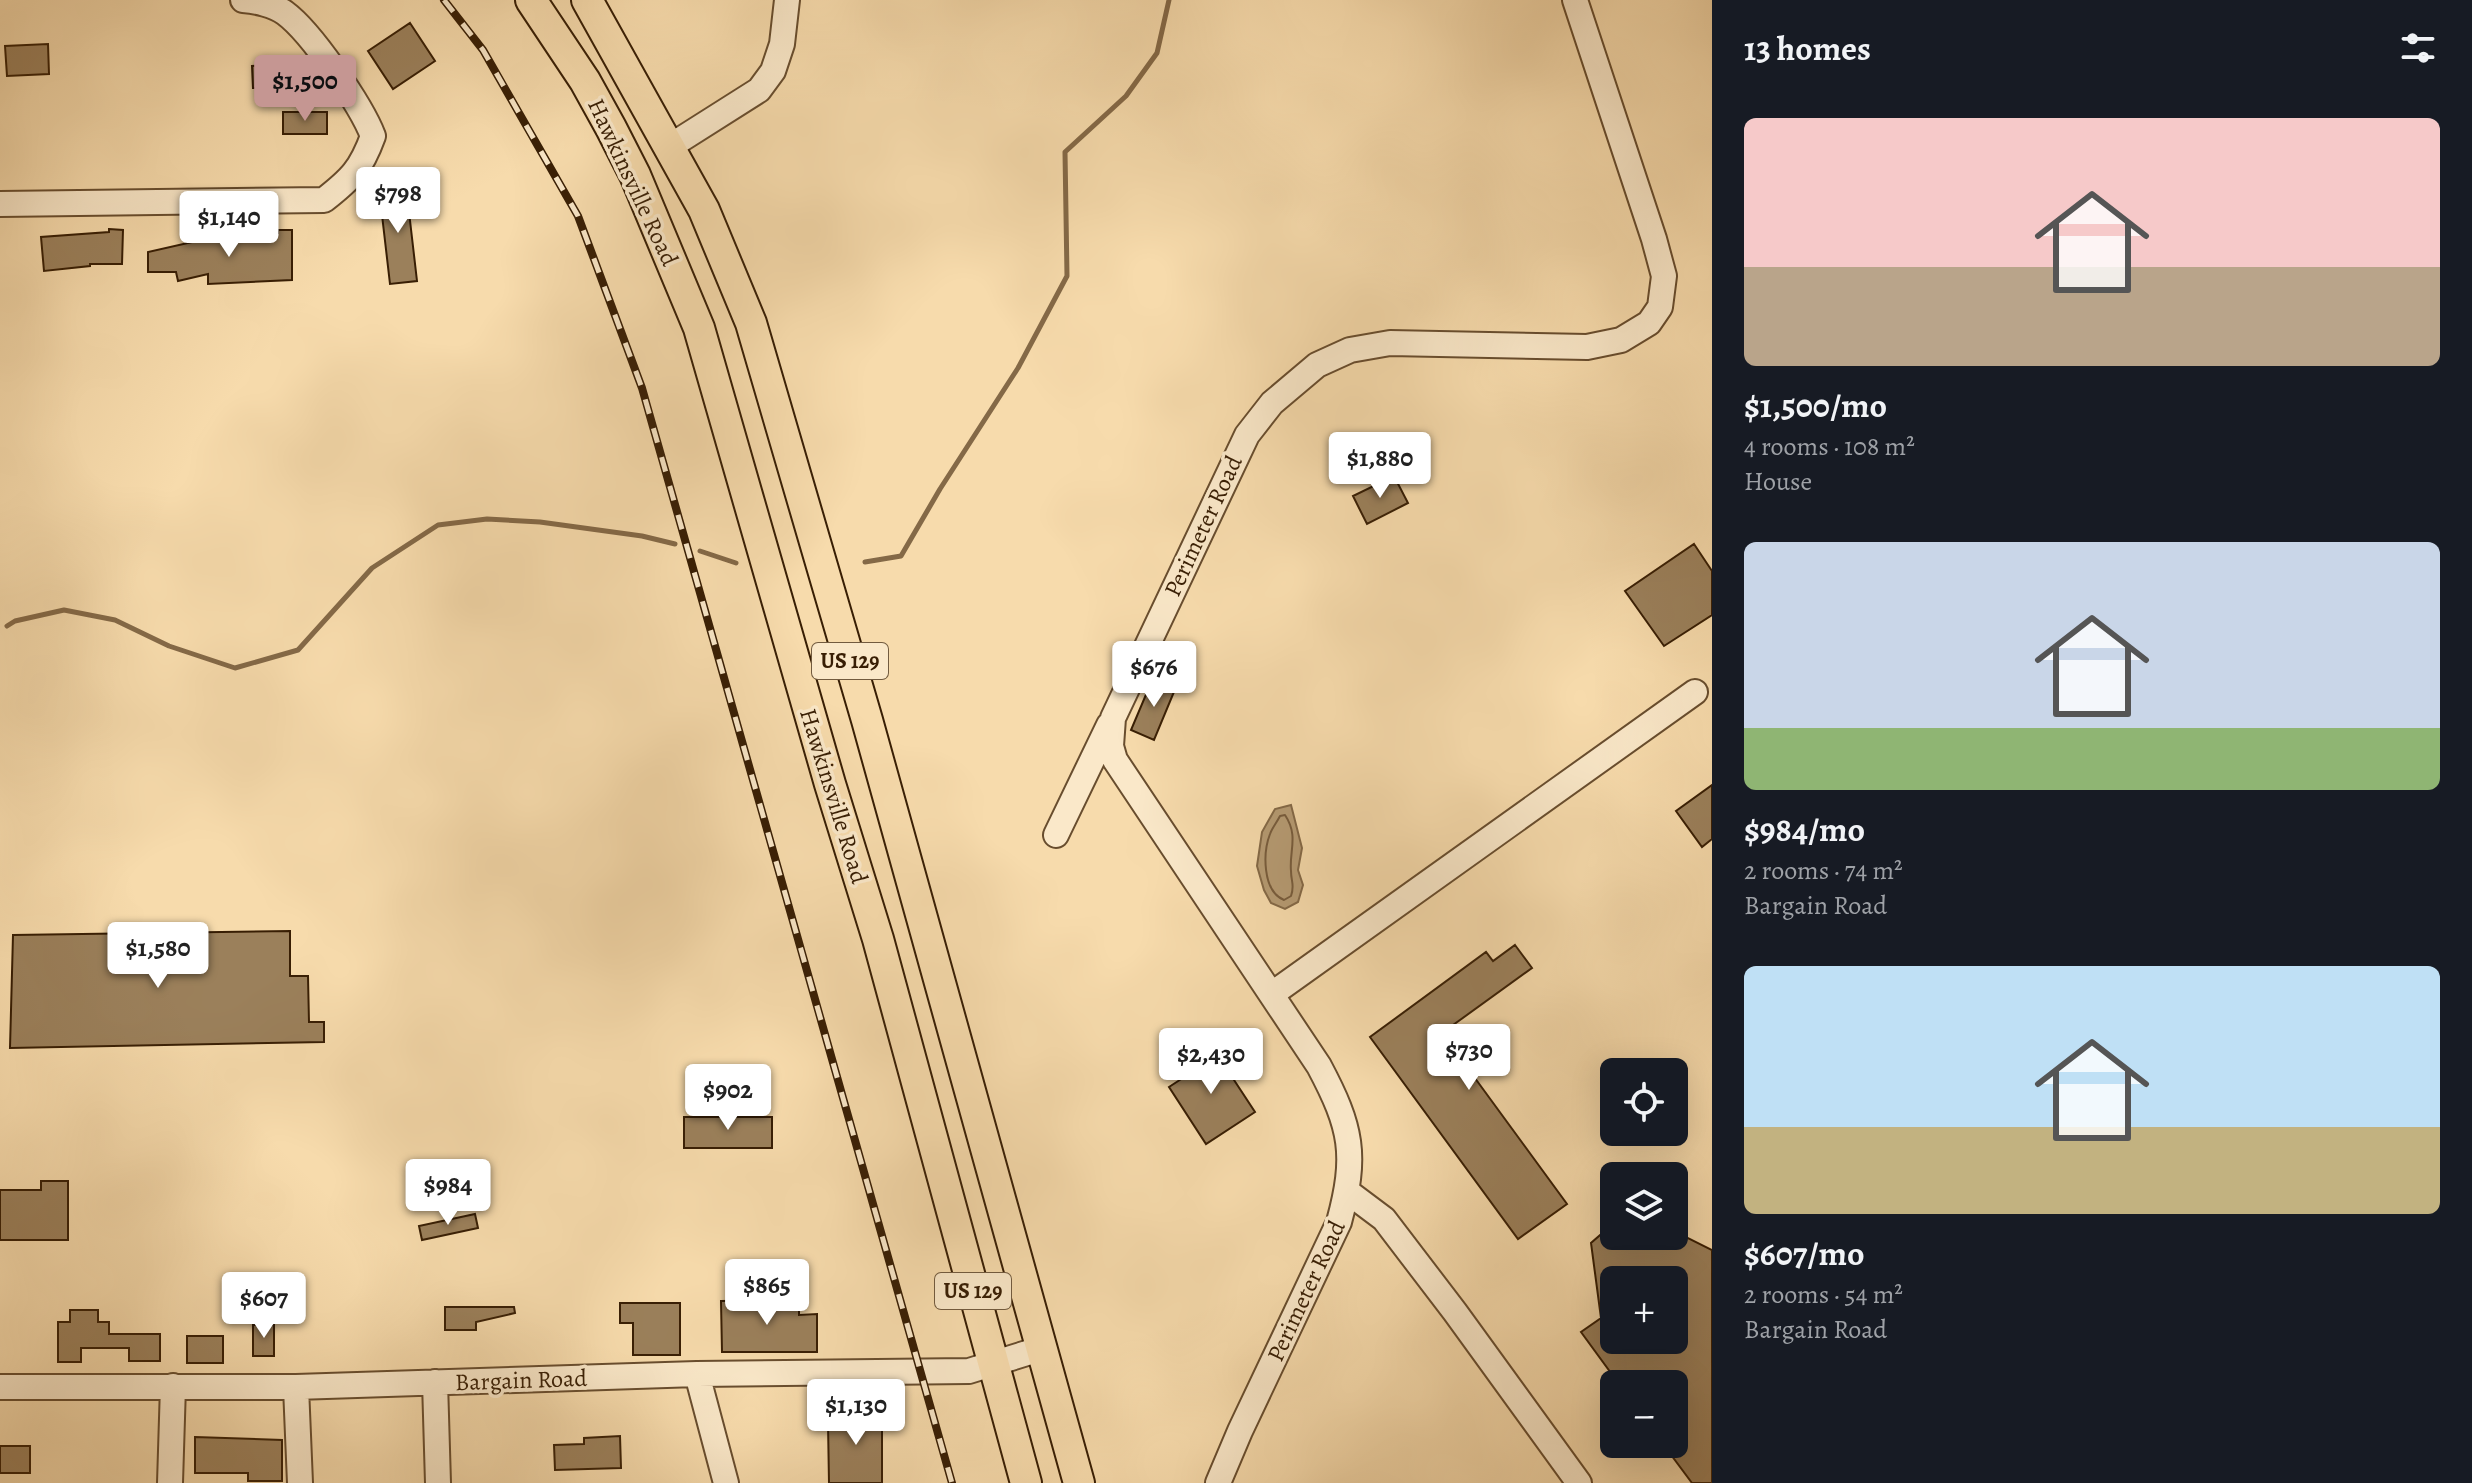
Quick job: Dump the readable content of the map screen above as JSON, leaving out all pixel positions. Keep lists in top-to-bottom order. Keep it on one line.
{"streets":{"main road":["Hawkinsville Road","US 129"],"street":["Perimeter Road","Bargain Road"]},"crossings":[["Hawkinsville Road","Bargain Road"]],"page":{"heading":"13 homes","price":["$1,500","$798","$1,140","$1,880","$676","$1,580","$730","$2,430","$902","$984","$865","$607","$1,130"],"list":[{"name":"$1,500/mo","note":"4 rooms · 108 m² · House"},{"name":"$984/mo","note":"2 rooms · 74 m² · Bargain Road"},{"name":"$607/mo","note":"2 rooms · 54 m² · Bargain Road"}],"map_buttons":["+","−"]}}
